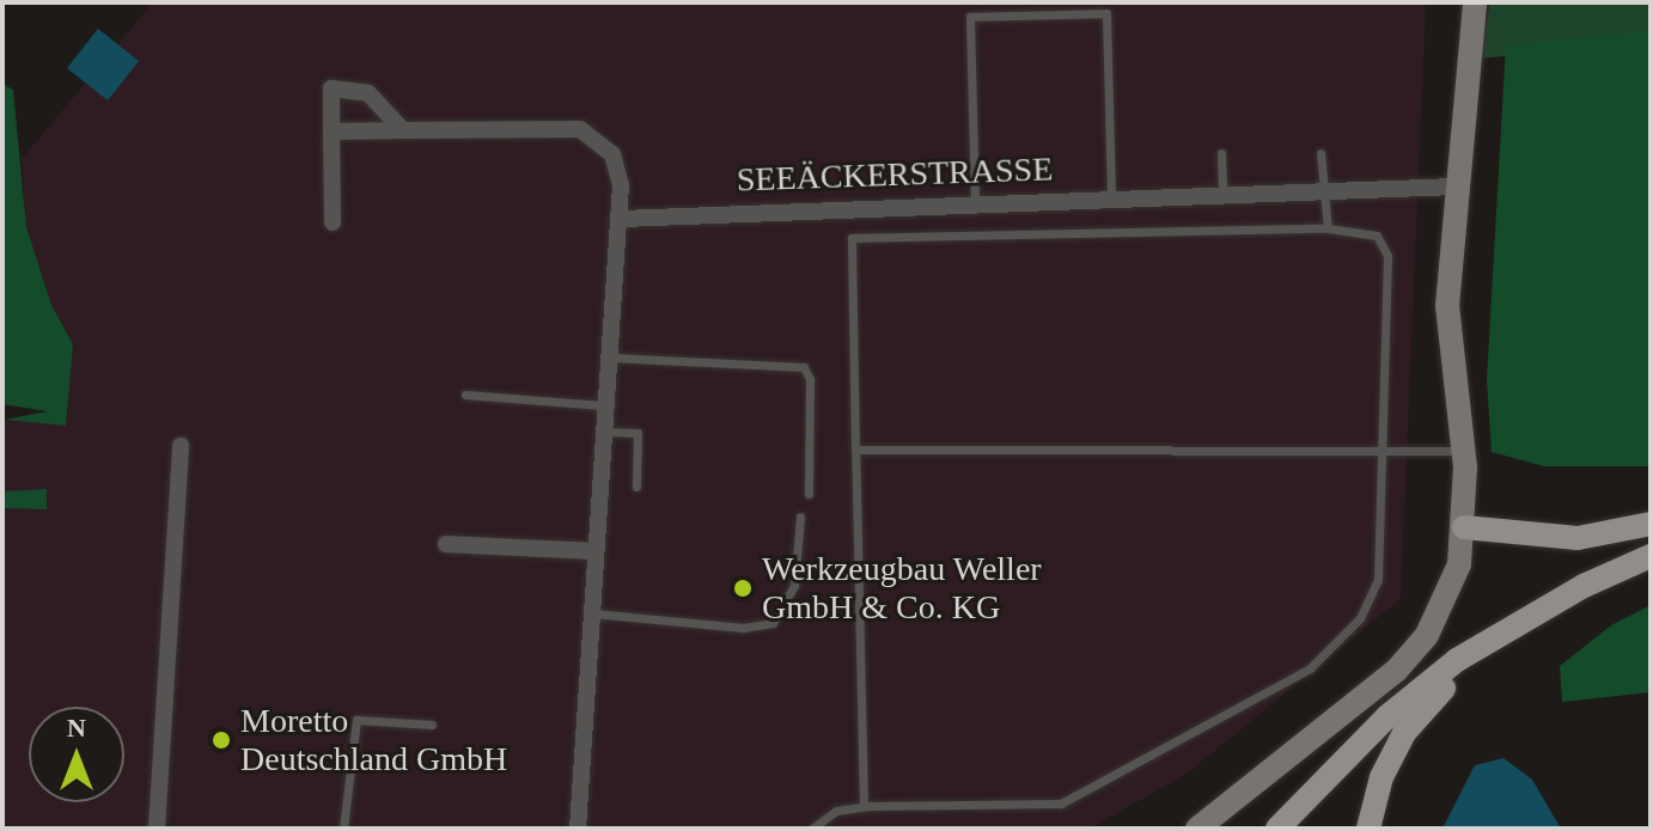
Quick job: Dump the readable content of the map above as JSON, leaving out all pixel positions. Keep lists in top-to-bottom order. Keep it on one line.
{"streets":{"street":["SEEÄCKERSTRASSE"]},"places":["Werkzeugbau Weller GmbH & Co. KG","Moretto Deutschland GmbH"],"north":"top"}
